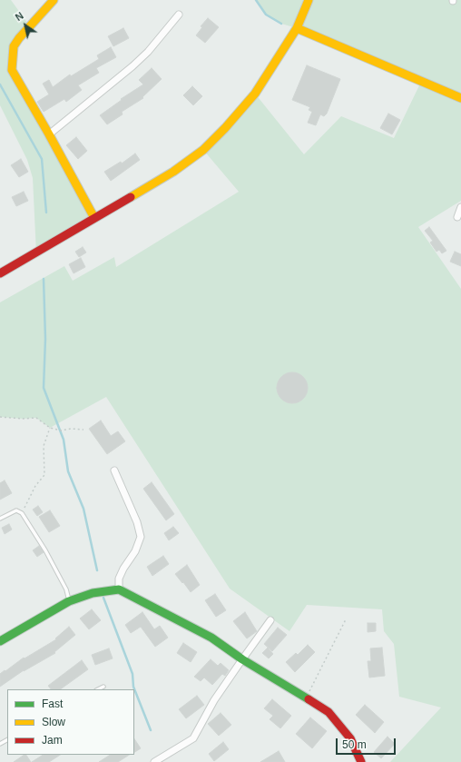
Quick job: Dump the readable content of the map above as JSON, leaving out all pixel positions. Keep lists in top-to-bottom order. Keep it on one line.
{"legend":["Fast","Slow","Jam"],"scale_bar":"50 m","north":"top left"}
